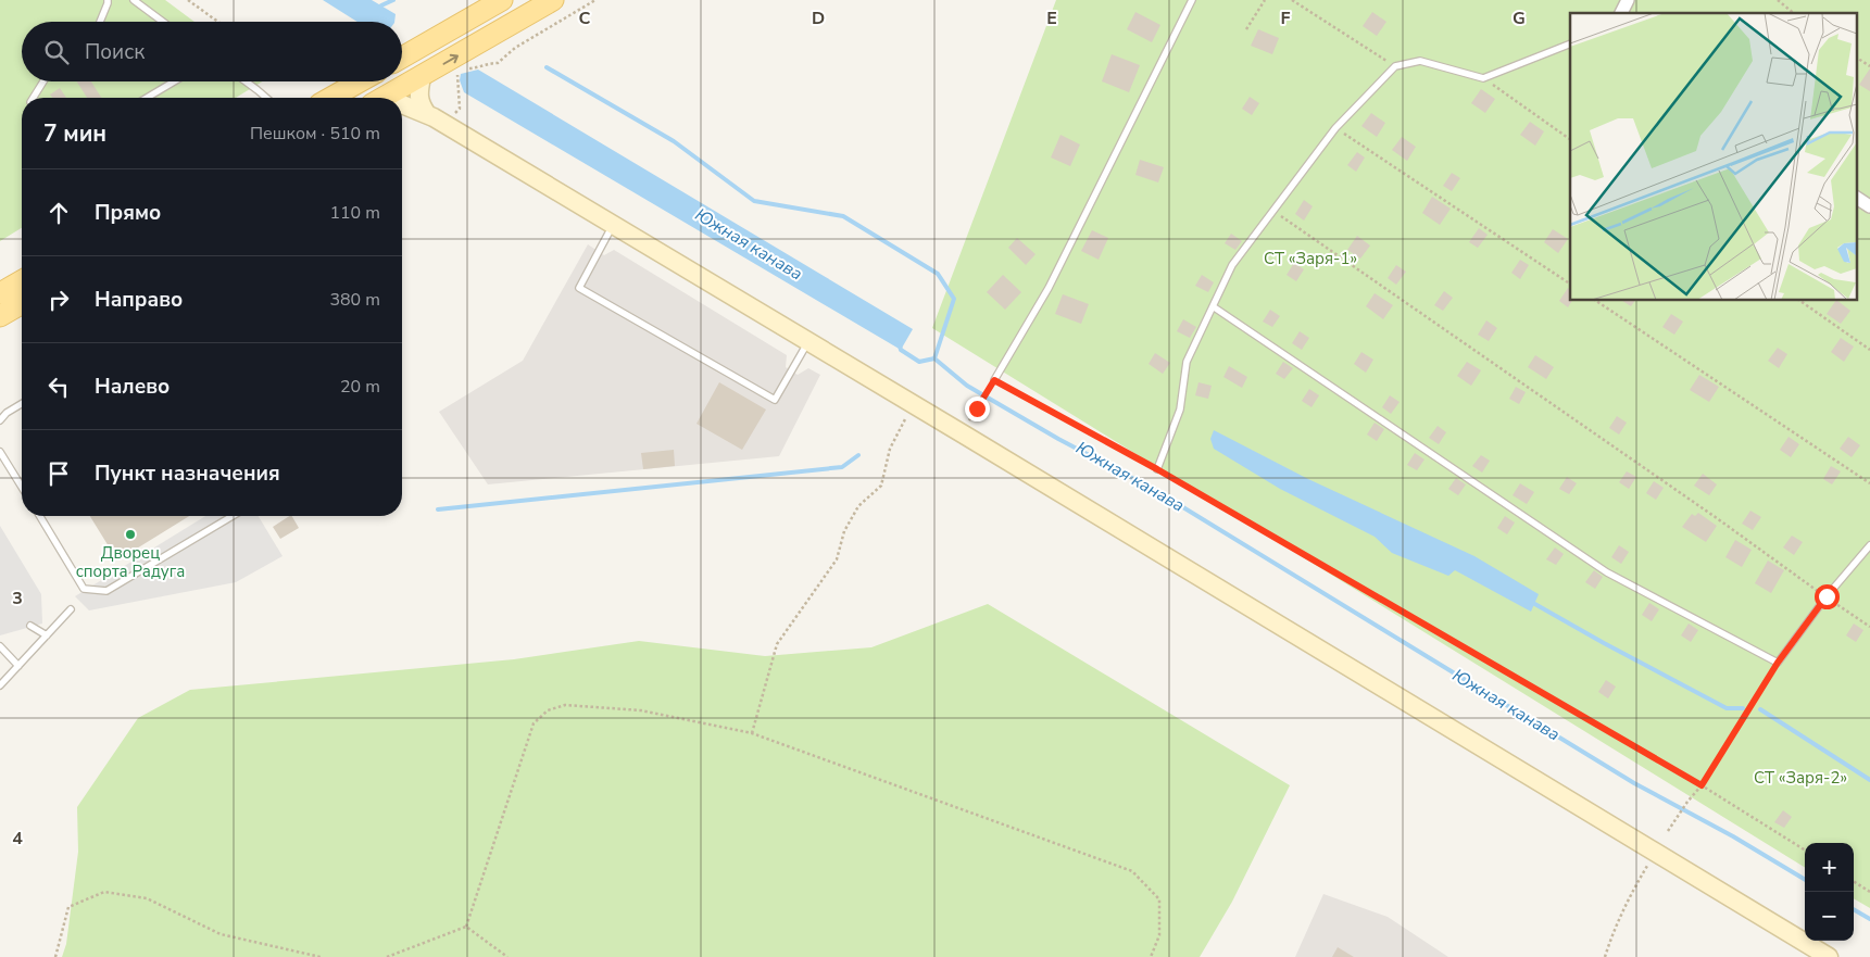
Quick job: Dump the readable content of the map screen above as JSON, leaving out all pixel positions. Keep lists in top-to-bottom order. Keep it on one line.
{"water":["Южная канава"],"parks":["СТ «Заря-1»","СТ «Заря-2»"],"places":["Дворец спорта Радуга"],"page":{"search":"Поиск","heading":["7 мин","Пешком · 510 m"],"list":[["Прямо","110 m"],["Направо","380 m"],["Налево","20 m"],"Пункт назначения"],"map_buttons":["+","−"]},"grid":{"columns":["C","D","E","F","G"],"rows":["3","4"]}}
